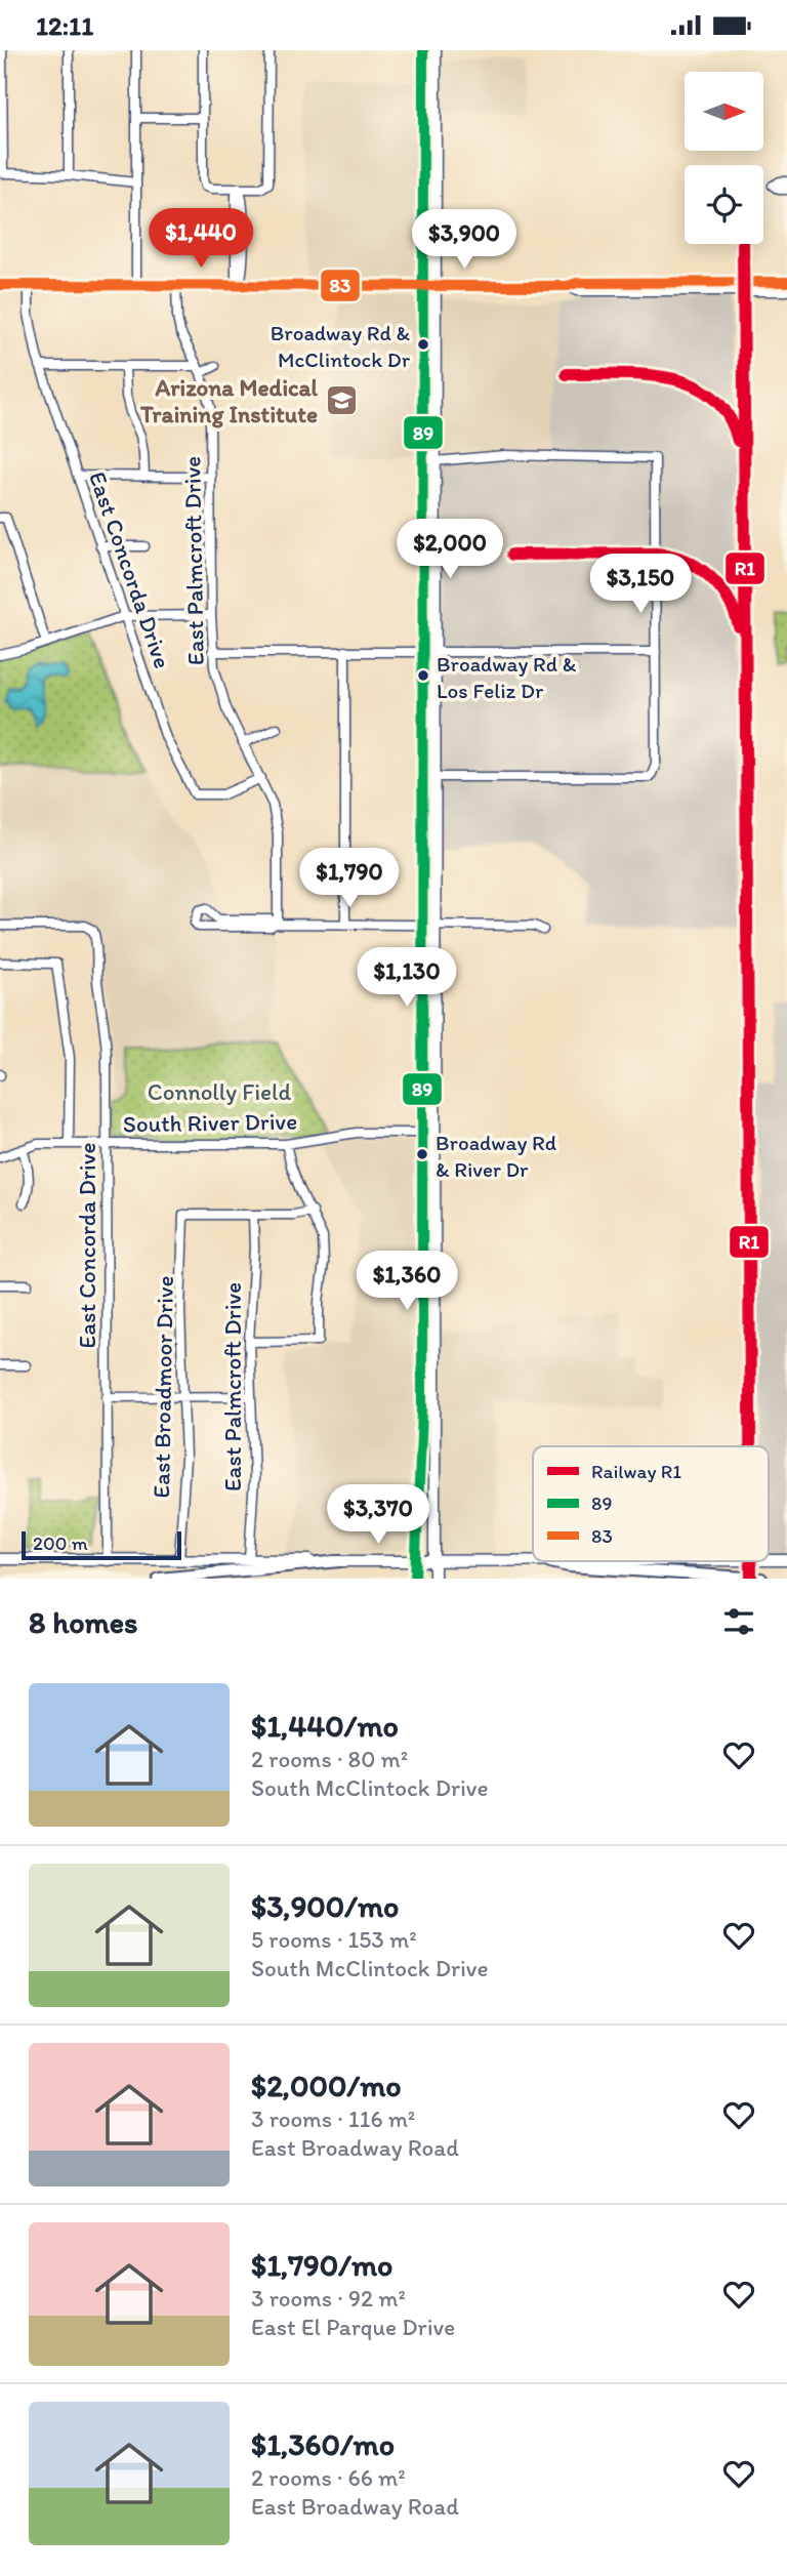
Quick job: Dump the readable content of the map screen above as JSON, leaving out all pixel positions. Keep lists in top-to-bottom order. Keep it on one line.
{"streets":{"street":["East Palmcroft Drive","East Concorda Drive","South River Drive","East Broadmoor Drive"]},"crossings":[["East Palmcroft Drive","East Concorda Drive"],["East Palmcroft Drive","East Broadmoor Drive"],["East Concorda Drive","South River Drive"]],"parks":["Connolly Field"],"places":{"other":["Broadway Rd & McClintock Dr","Broadway Rd & Los Feliz Dr","Broadway Rd & River Dr"],"school or university":["Arizona Medical Training Institute"]},"lines":["transit line 89","rail line R1","transit line 83"],"legend":["Railway R1","89","83"],"scale_bar":"200 m","north":"right","page":{"status":"12:11","price":["$1,440","$3,900","$2,000","$3,150","$1,790","$1,130","$1,360","$3,370"],"scale":"200 m","heading":"8 homes","list":[{"name":"$1,440/mo","note":"2 rooms · 80 m² · South McClintock Drive"},{"name":"$3,900/mo","note":"5 rooms · 153 m² · South McClintock Drive"},{"name":"$2,000/mo","note":"3 rooms · 116 m² · East Broadway Road"},{"name":"$1,790/mo","note":"3 rooms · 92 m² · East El Parque Drive"},{"name":"$1,360/mo","note":"2 rooms · 66 m² · East Broadway Road"}]}}
